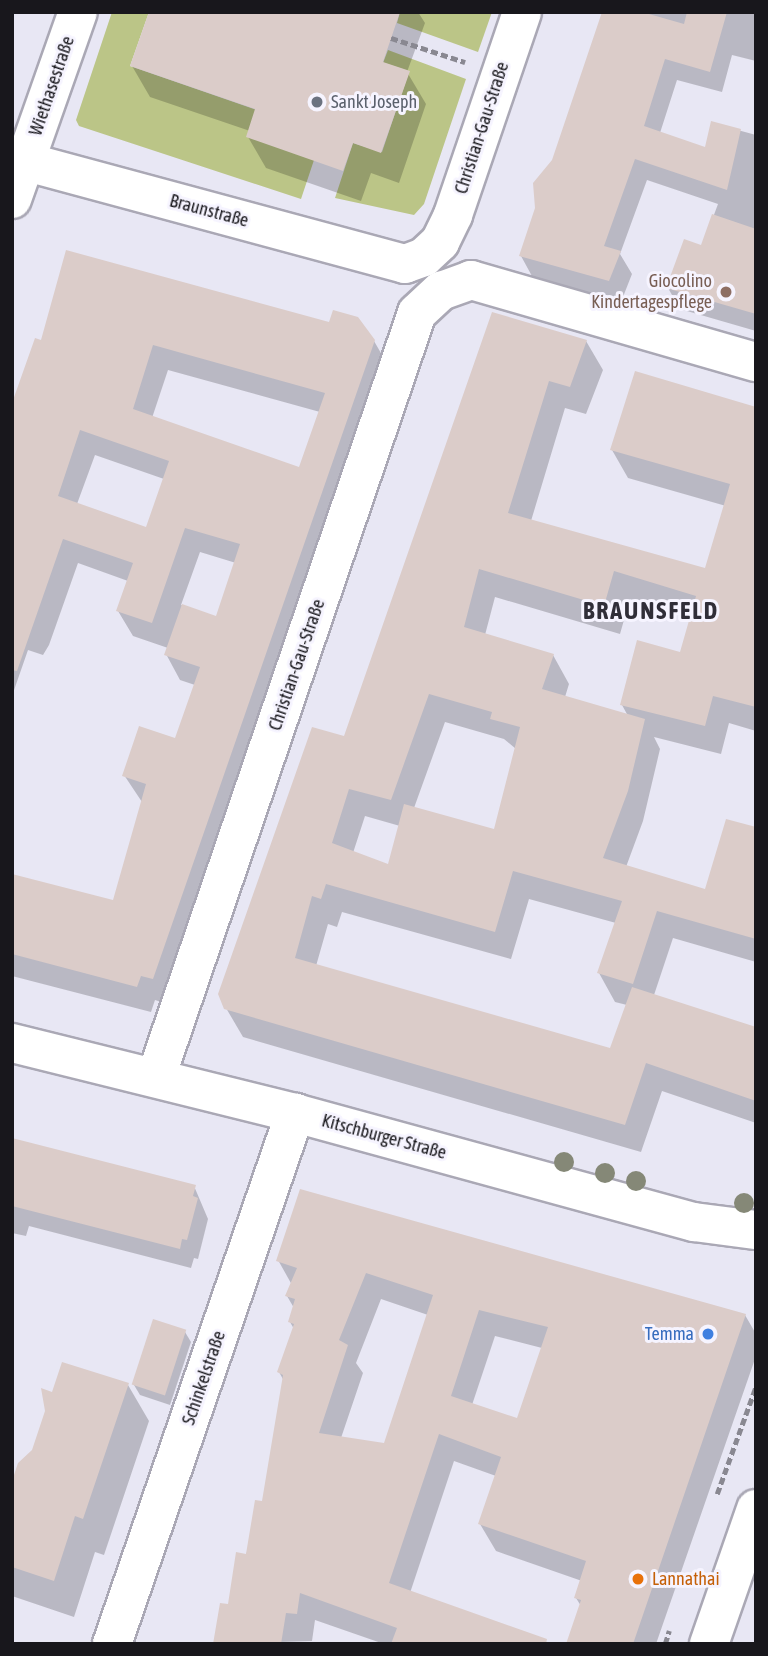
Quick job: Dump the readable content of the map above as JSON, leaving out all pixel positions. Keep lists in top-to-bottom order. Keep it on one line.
{"streets":{"street":["Wiethasestraße","Christian-Gau-Straße","Braunstraße","Kitschburger Straße","Schinkelstraße"]},"crossings":[["Wiethasestraße","Braunstraße"],["Christian-Gau-Straße","Braunstraße"],["Christian-Gau-Straße","Kitschburger Straße"],["Kitschburger Straße","Schinkelstraße"]],"districts":["BRAUNSFELD"],"places":["Sankt Joseph","Giocolino Kindertagespflege","Temma","Lannathai"]}
